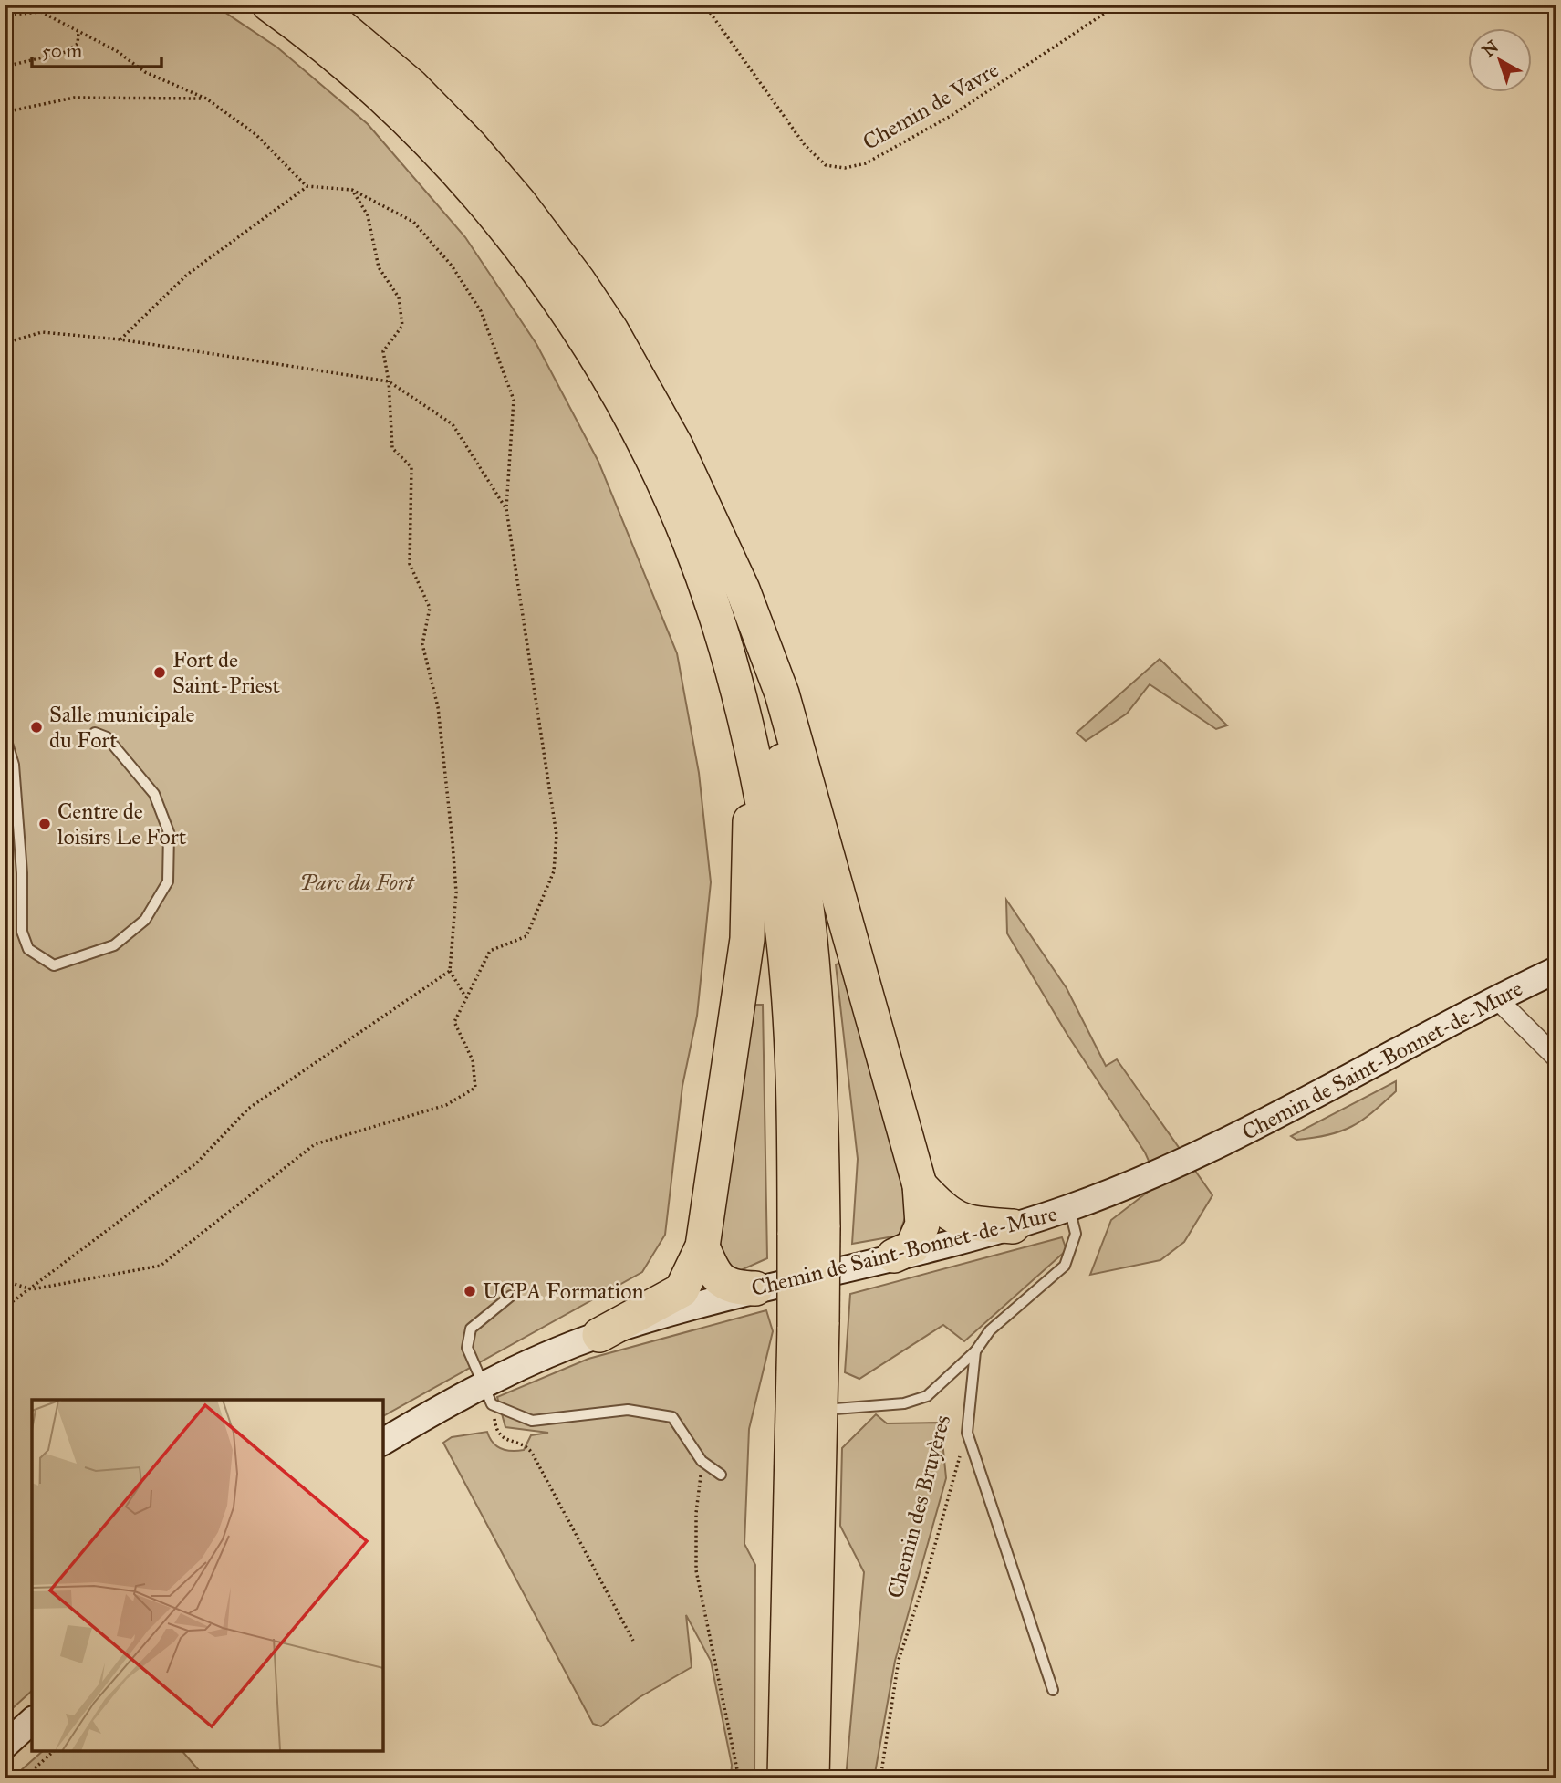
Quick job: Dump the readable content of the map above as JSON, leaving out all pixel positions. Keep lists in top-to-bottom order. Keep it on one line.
{"streets":{"street":["Chemin de Saint-Bonnet-de-Mure"],"lane":["Chemin des Bruyères"],"path":["Chemin de Vavre"]},"parks":["Parc du Fort"],"places":["Fort de Saint-Priest","Salle municipale du Fort","Centre de loisirs Le Fort","UCPA Formation"],"scale_bar":"50 m","north":"top left"}
